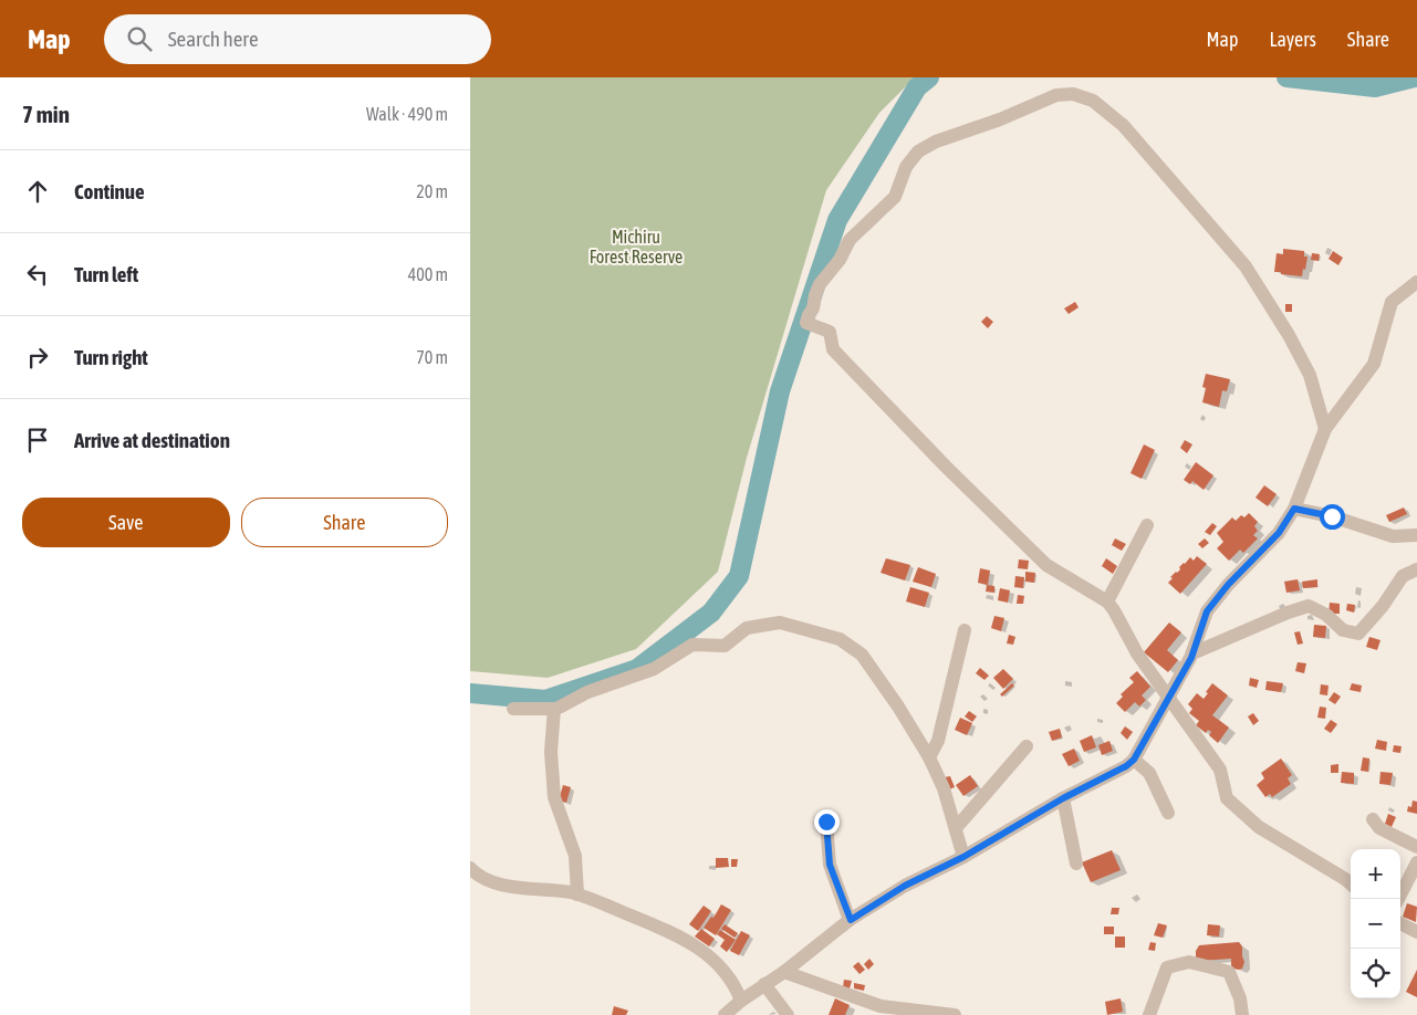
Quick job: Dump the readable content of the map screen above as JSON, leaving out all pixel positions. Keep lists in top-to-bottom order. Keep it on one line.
{"parks":["Michiru Forest Reserve"],"page":{"header":"Map","search":"Search here","nav":["Map","Layers","Share"],"heading":["7 min","Walk · 490 m"],"list":[["Continue","20 m"],["Turn left","400 m"],["Turn right","70 m"],"Arrive at destination"],"buttons":["Save","Share"],"map_buttons":["+","−"]}}
